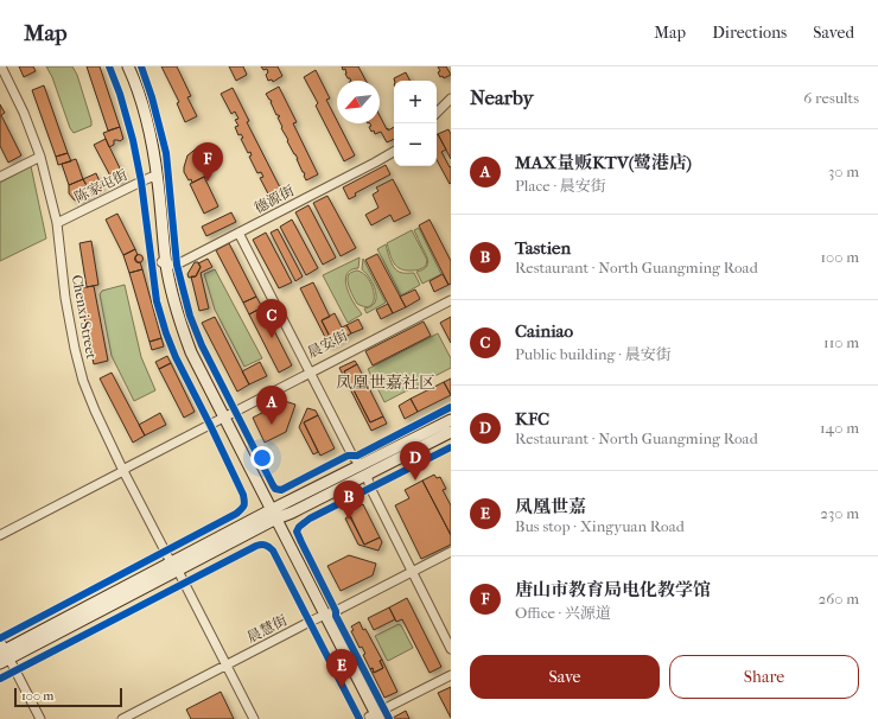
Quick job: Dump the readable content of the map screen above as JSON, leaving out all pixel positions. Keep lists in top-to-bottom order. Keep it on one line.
{"streets":{"street":["陈家屯街","德源街","Chenxi Street","晨安街","晨慧街"]},"crossings":[["陈家屯街","Chenxi Street"],["Chenxi Street","晨安街"],["Chenxi Street","晨慧街"]],"districts":["凤凰世嘉社区"],"scale_bar":"100 m","north":"bottom left","page":{"header":"Map","nav":["Map","Directions","Saved"],"heading":["Nearby","6 results"],"map_buttons":["+","−"],"list":[{"mark":"A","name":"MAX量贩KTV(鹭港店)","note":"Place · 晨安街","value":"30 m"},{"mark":"B","name":"Tastien","note":"Restaurant · North Guangming Road","value":"100 m"},{"mark":"C","name":"Cainiao","note":"Public building · 晨安街","value":"110 m"},{"mark":"D","name":"KFC","note":"Restaurant · North Guangming Road","value":"140 m"},{"mark":"E","name":"凤凰世嘉","note":"Bus stop · Xingyuan Road","value":"230 m"},{"mark":"F","name":"唐山市教育局电化教学馆","note":"Office · 兴源道","value":"260 m"}],"pins":["F","C","A","D","B","E"],"buttons":["Save","Share"],"scale":"100 m"}}
